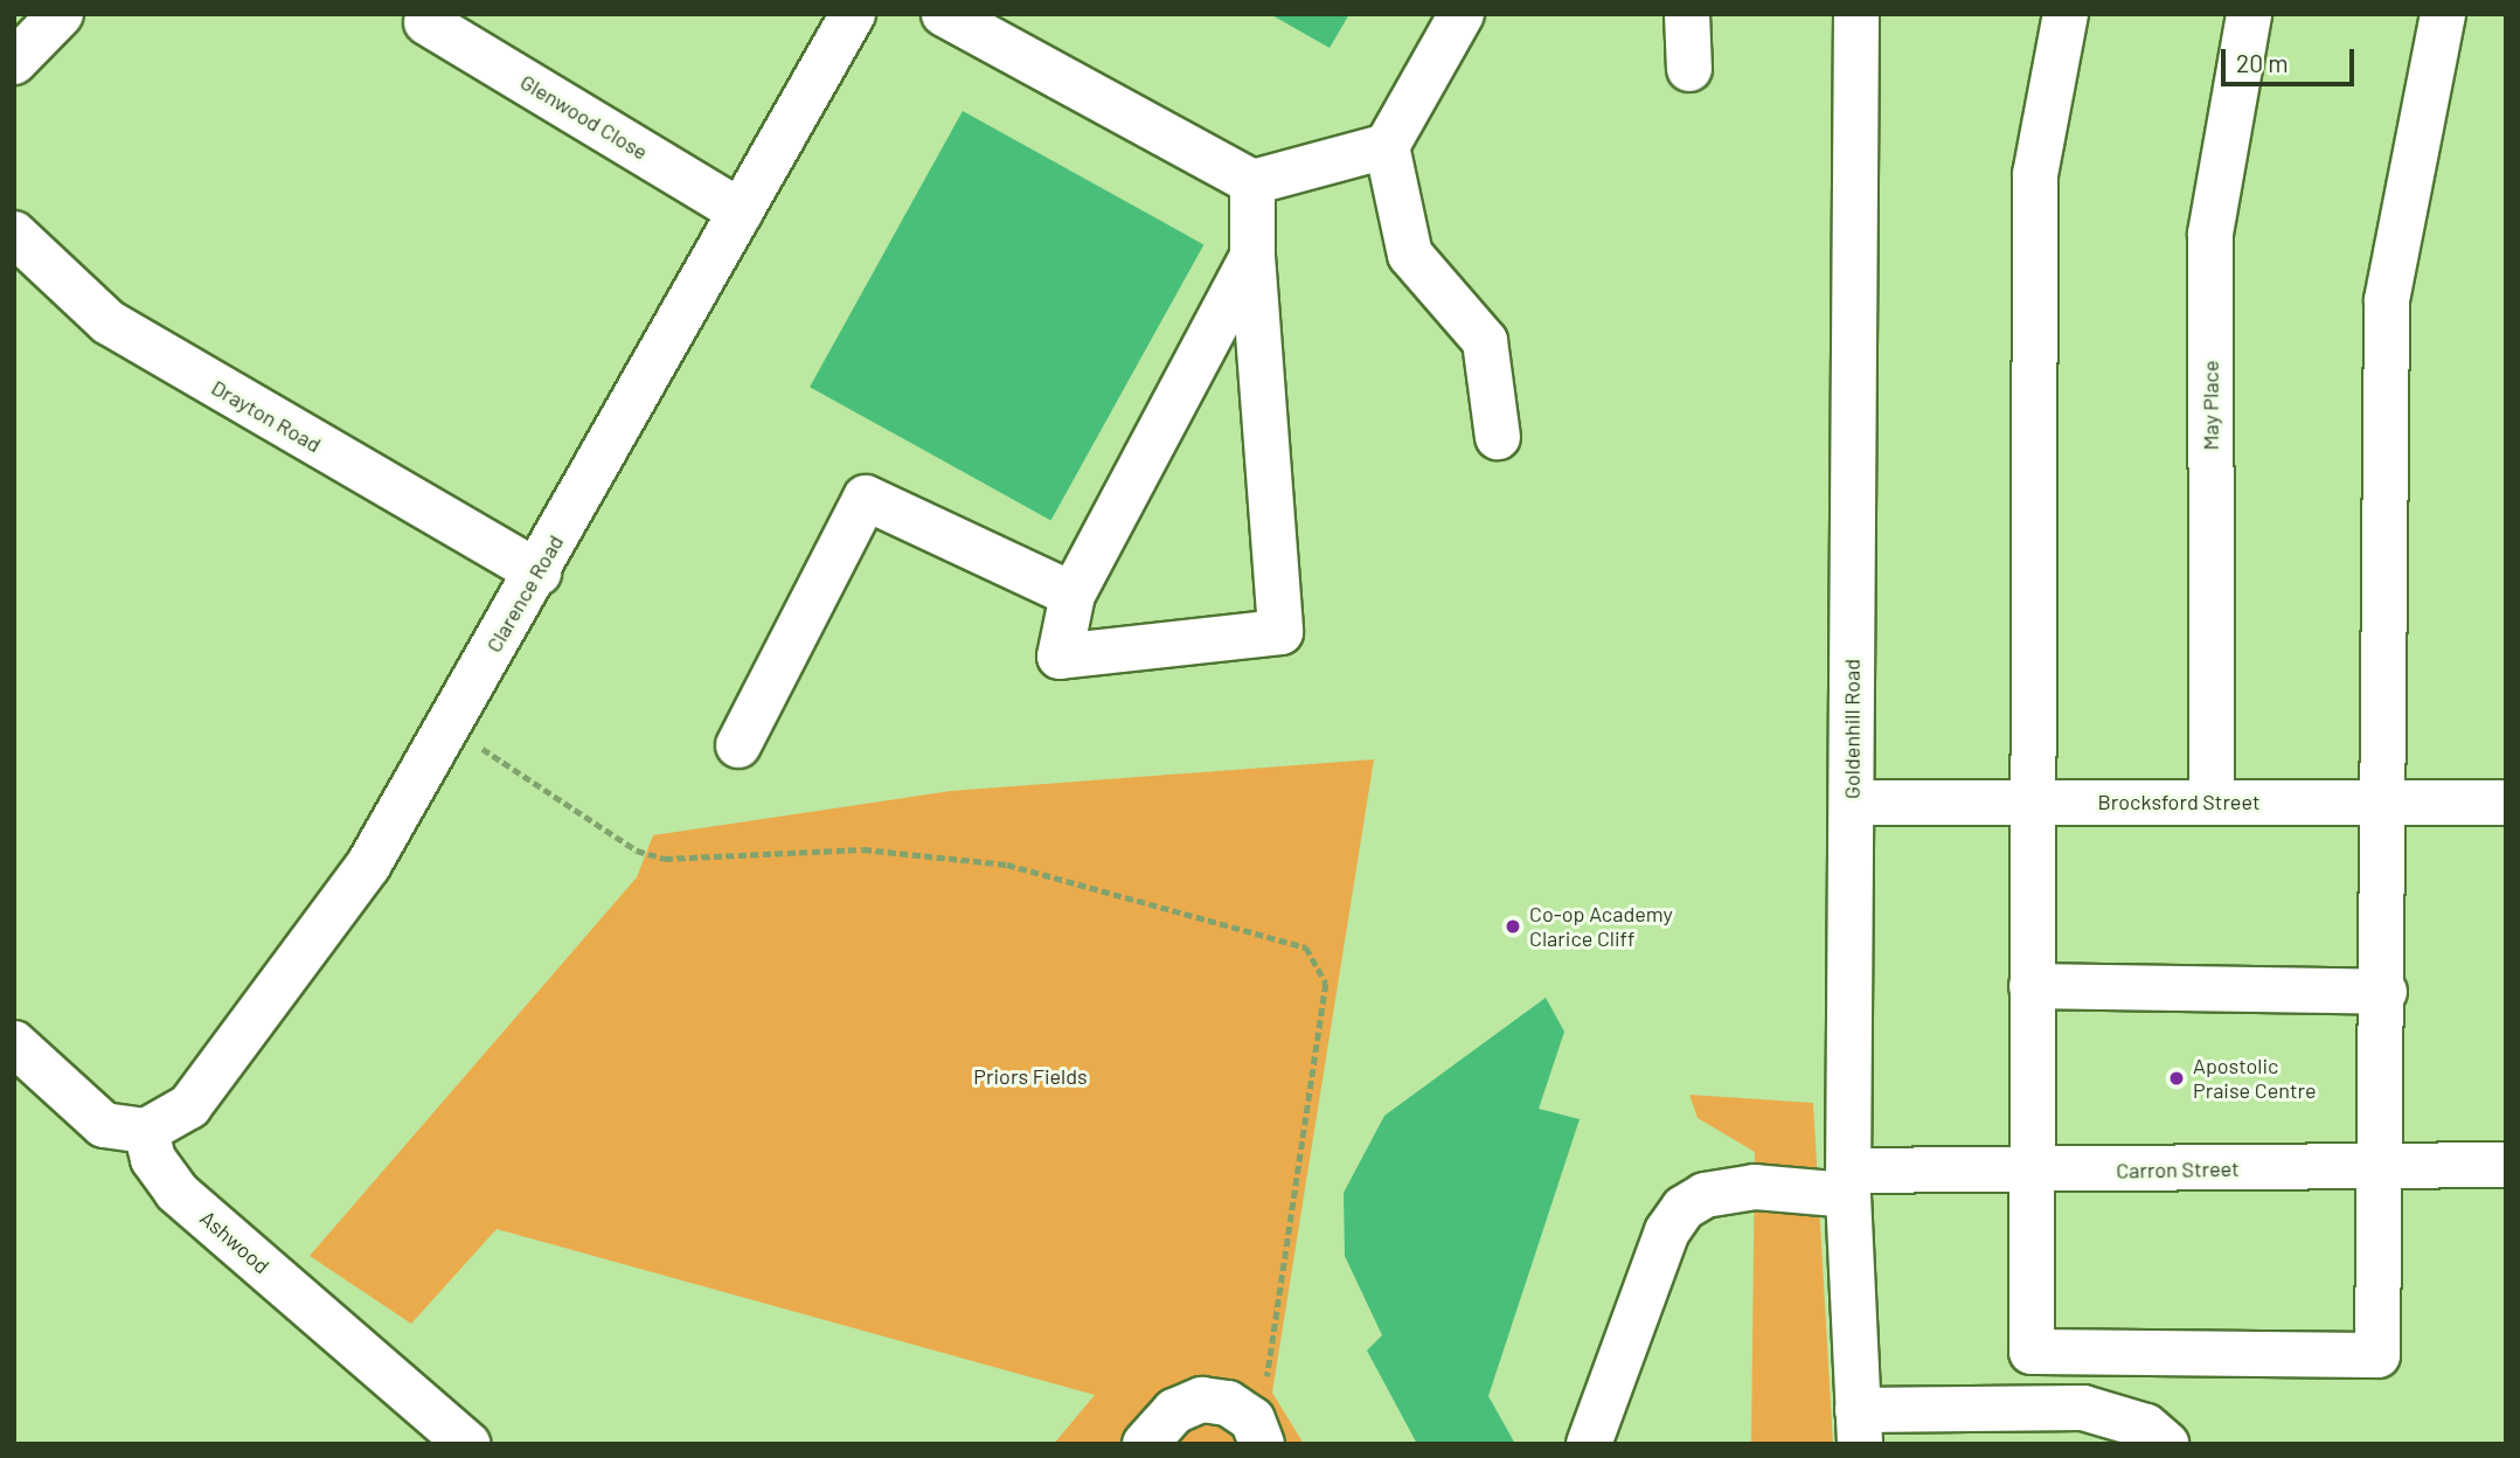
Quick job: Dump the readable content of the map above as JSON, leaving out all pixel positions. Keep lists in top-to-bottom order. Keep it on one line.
{"streets":{"street":["Glenwood Close","May Place","Drayton Road","Clarence Road","Goldenhill Road","Brocksford Street","Carron Street","Ashwood"]},"crossings":[["Glenwood Close","Clarence Road"],["May Place","Brocksford Street"],["Drayton Road","Clarence Road"],["Clarence Road","Ashwood"],["Goldenhill Road","Brocksford Street"],["Goldenhill Road","Carron Street"]],"parks":["Priors Fields"],"places":["Co-op Academy Clarice Cliff","Apostolic Praise Centre"],"scale_bar":"20 m"}
